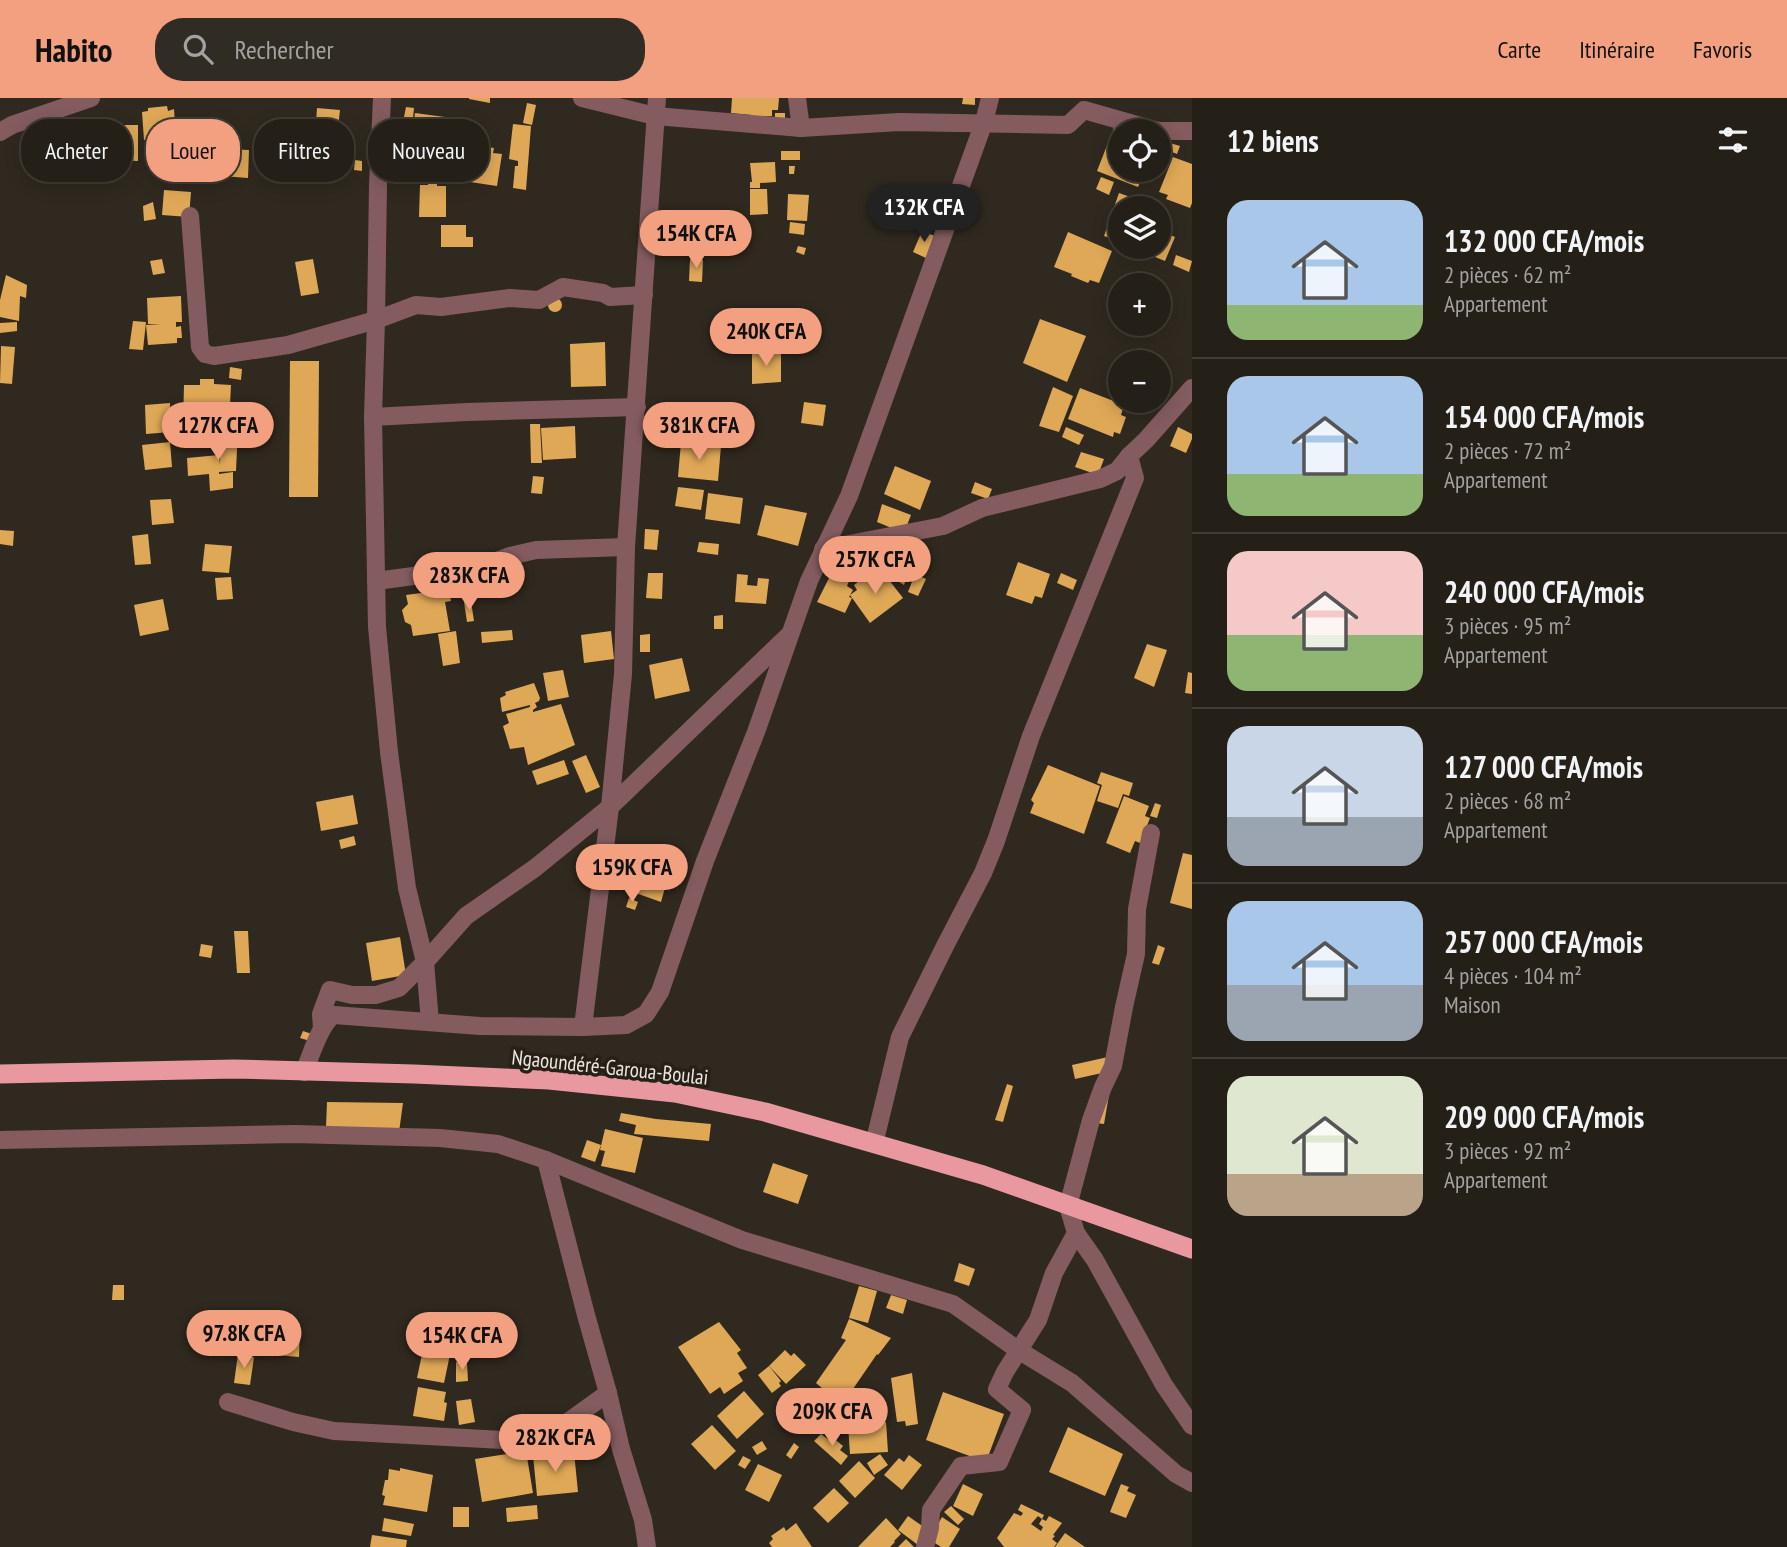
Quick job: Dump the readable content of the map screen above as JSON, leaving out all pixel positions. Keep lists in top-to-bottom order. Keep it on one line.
{"streets":{"highway":["Ngaoundéré-Garoua-Boulai"]},"page":{"header":"Habito","search":"Rechercher","nav":["Carte","Itinéraire","Favoris"],"heading":"12 biens","map_buttons":["+","−"],"chip":["Acheter","Louer","Filtres","Nouveau"],"list":[{"name":"132 000 CFA/mois","note":"2 pièces · 62 m² · Appartement"},{"name":"154 000 CFA/mois","note":"2 pièces · 72 m² · Appartement"},{"name":"240 000 CFA/mois","note":"3 pièces · 95 m² · Appartement"},{"name":"127 000 CFA/mois","note":"2 pièces · 68 m² · Appartement"},{"name":"257 000 CFA/mois","note":"4 pièces · 104 m² · Maison"},{"name":"209 000 CFA/mois","note":"3 pièces · 92 m² · Appartement"}],"price":["132K CFA","154K CFA","240K CFA","127K CFA","381K CFA","257K CFA","283K CFA","159K CFA","97.8K CFA","154K CFA","209K CFA","282K CFA"]}}
